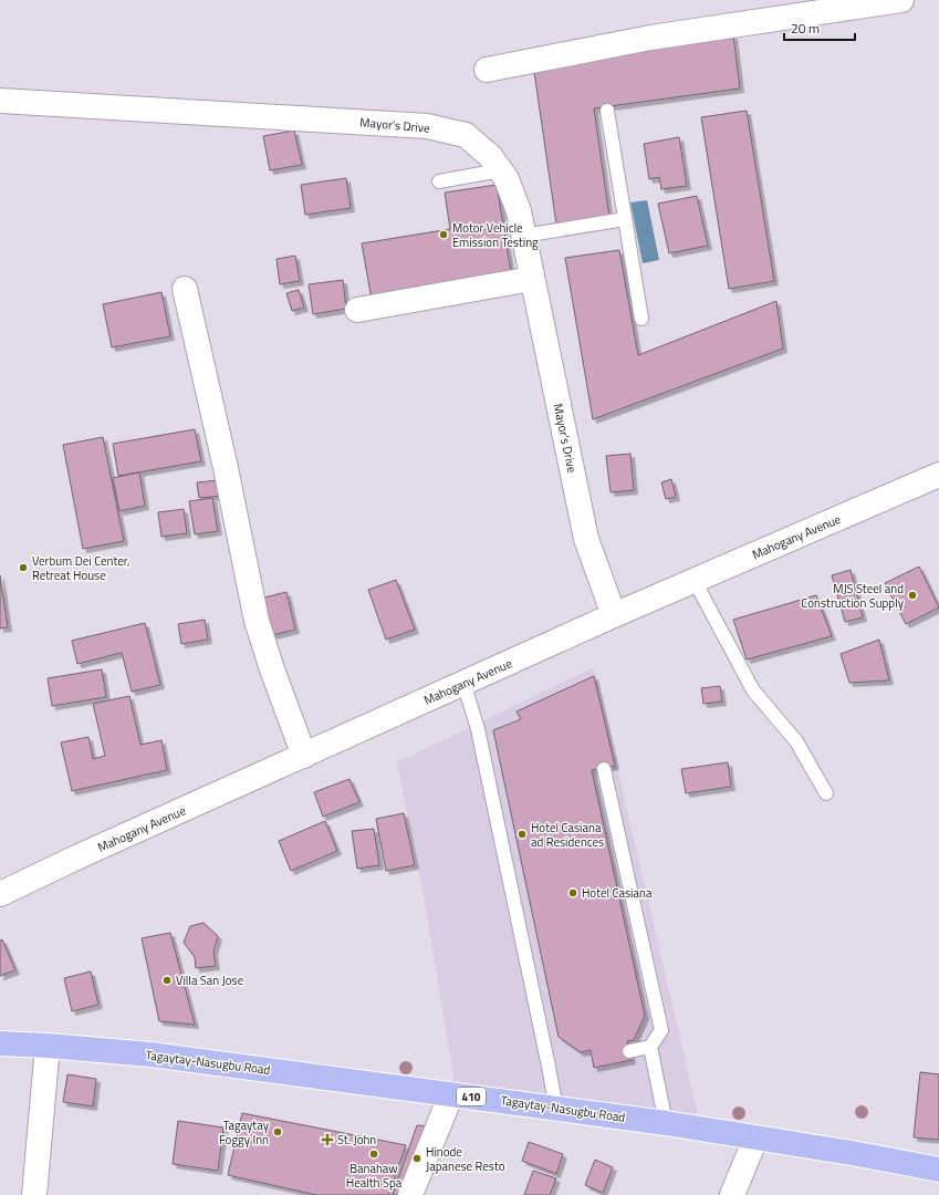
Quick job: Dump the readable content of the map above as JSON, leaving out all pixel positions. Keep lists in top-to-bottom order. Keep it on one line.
{"streets":{"main road":["Tagaytay-Nasugbu Road","410"],"street":["Mayor's Drive","Mahogany Avenue"]},"crossings":[["Mayor's Drive","Mahogany Avenue"]],"places":{"other":["Motor Vehicle Emission Testing","Verbum Dei Center, Retreat House","MJS Steel and Construction Supply","Hotel Casiana ad Residences","Hotel Casiana","Villa San Jose","Tagaytay Foggy Inn","Banahaw Health Spa","Hinode Japanese Resto"],"health":["St. John"]},"scale_bar":"20 m"}
